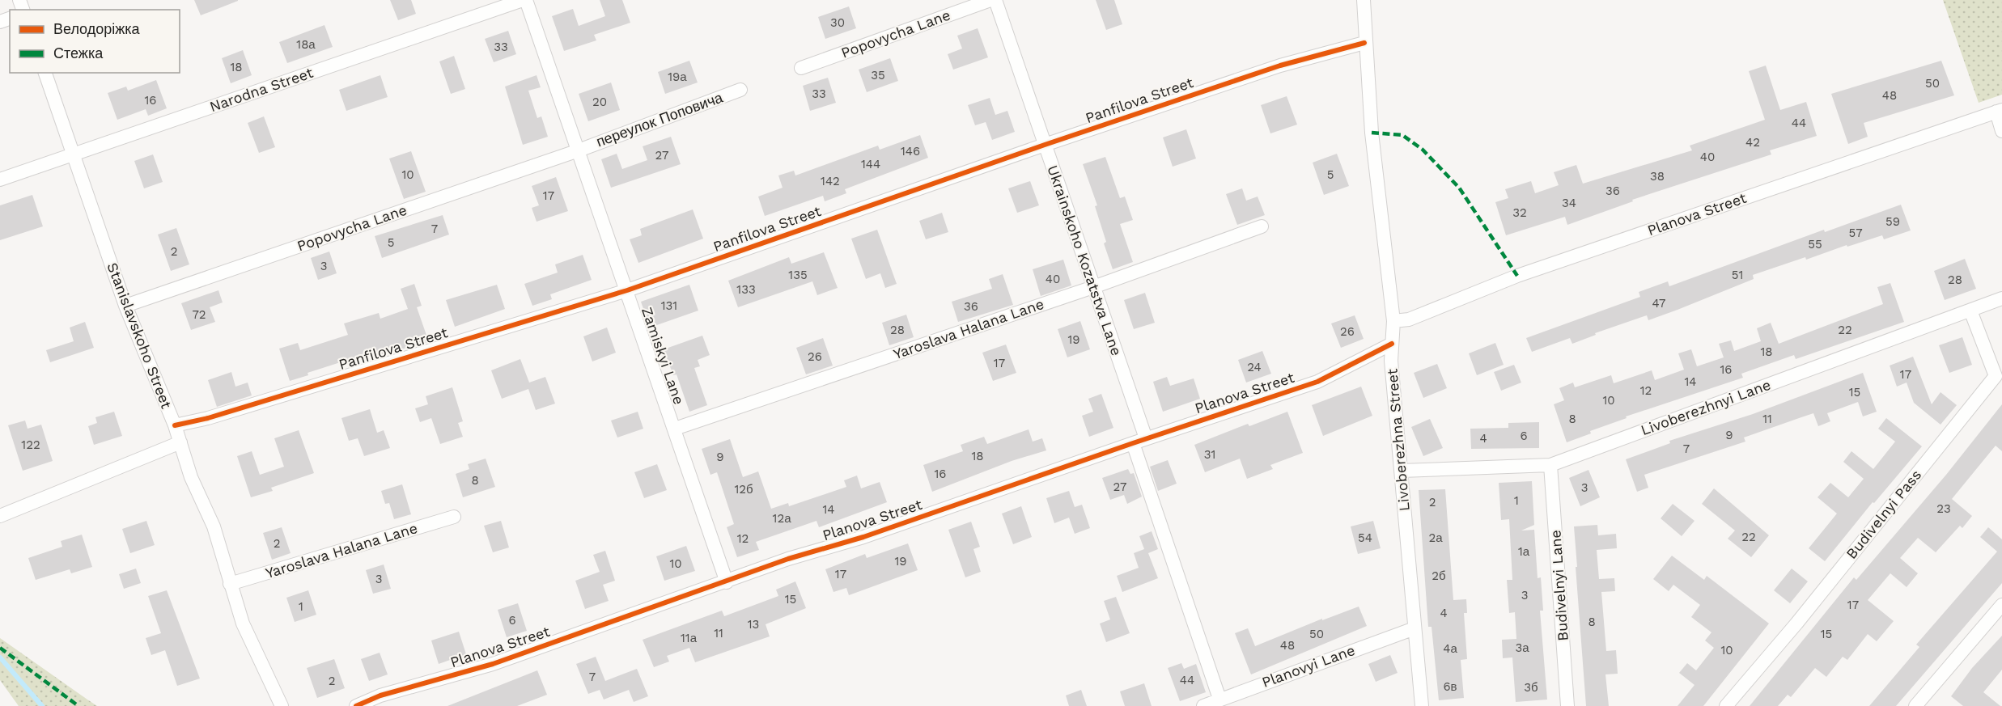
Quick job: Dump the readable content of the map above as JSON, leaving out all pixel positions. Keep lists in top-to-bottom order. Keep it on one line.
{"streets":{"street":["Popovycha Lane","Narodna Street","Panfilova Street","переулок Поповича","Planova Street","Ukrainskoho Kozatstva Lane","Yaroslava Halana Lane","Stanislavskoho Street","Zamiskyi Lane","Livoberezhnyi Lane","Livoberezhna Street","Budivelnyi Pass","Budivelnyi Lane","Planovyi Lane"]},"crossings":[["Popovycha Lane","переулок Поповича"],["Popovycha Lane","Stanislavskoho Street"],["Popovycha Lane","Zamiskyi Lane"],["Narodna Street","Stanislavskoho Street"],["Panfilova Street","Ukrainskoho Kozatstva Lane"],["Panfilova Street","Stanislavskoho Street"],["Panfilova Street","Zamiskyi Lane"],["Panfilova Street","Livoberezhna Street"],["переулок Поповича","Zamiskyi Lane"],["Planova Street","Ukrainskoho Kozatstva Lane"],["Planova Street","Zamiskyi Lane"],["Planova Street","Livoberezhna Street"],["Ukrainskoho Kozatstva Lane","Yaroslava Halana Lane"],["Yaroslava Halana Lane","Stanislavskoho Street"],["Yaroslava Halana Lane","Zamiskyi Lane"],["Livoberezhnyi Lane","Livoberezhna Street"],["Livoberezhnyi Lane","Budivelnyi Pass"],["Livoberezhnyi Lane","Budivelnyi Lane"],["Livoberezhna Street","Planovyi Lane"]],"house_numbers":["30","18а","33","18","35","19а","50","33","48","16","20","44","42","146","27","40","144","10","5","38","142","36","17","34","32","59","7","57","5","55","2","3","135","51","40","28","133","47","131","36","72","28","22","26","19","18","26","17","24","16","17","14","12","15","10","8","11","9","6","4","122","7","31","18","9","16","8","27","3","12б","1","2","23","14","12а","22","54","2а","12","2","1а","19","10","17","2б","3","3","15","17","1","4","6","8","13","11","50","15","11а","48","3а","4а","10","7","44","2","6в","3б"],"legend":["Велодоріжка","Стежка"]}
